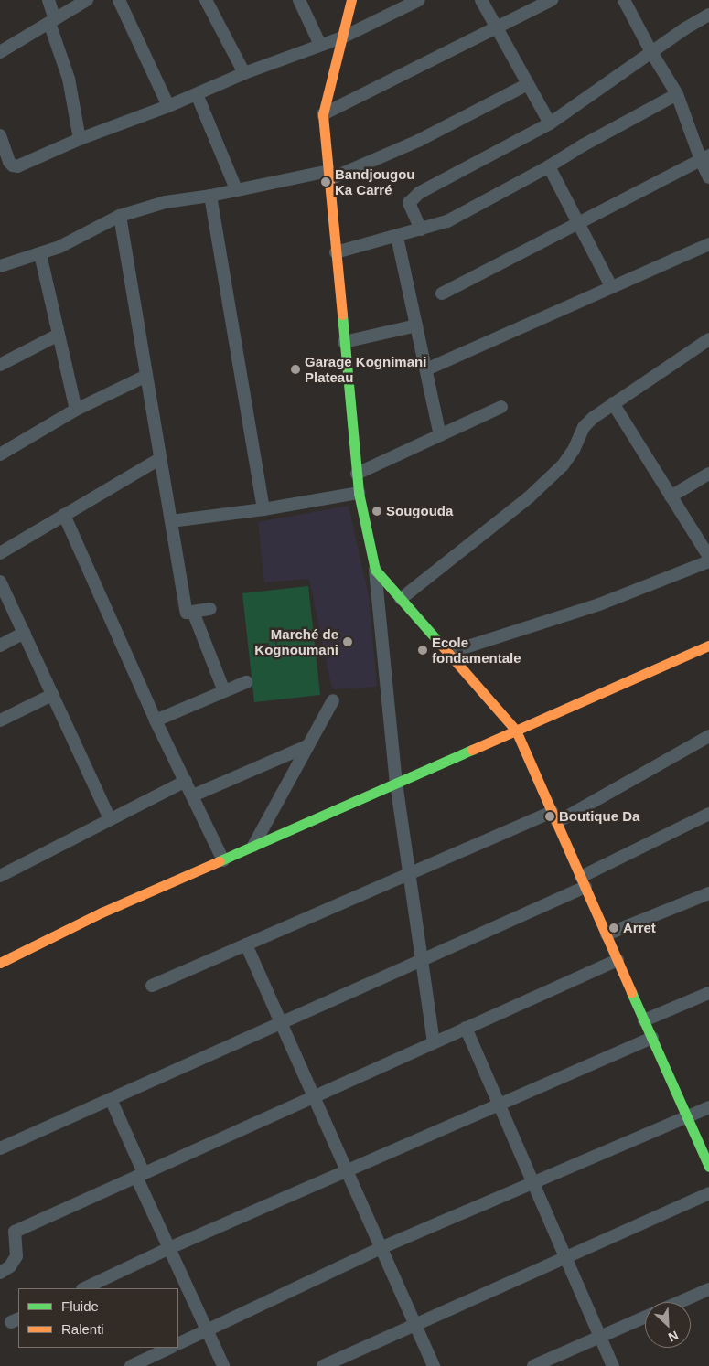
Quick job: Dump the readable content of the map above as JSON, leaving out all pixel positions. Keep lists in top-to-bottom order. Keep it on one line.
{"places":["Bandjougou Ka Carré","Garage Kognimani Plateau","Sougouda","Marché de Kognoumani","Ecole fondamentale","Boutique Da","Arret"],"legend":["Fluide","Ralenti"],"north":"bottom right"}
